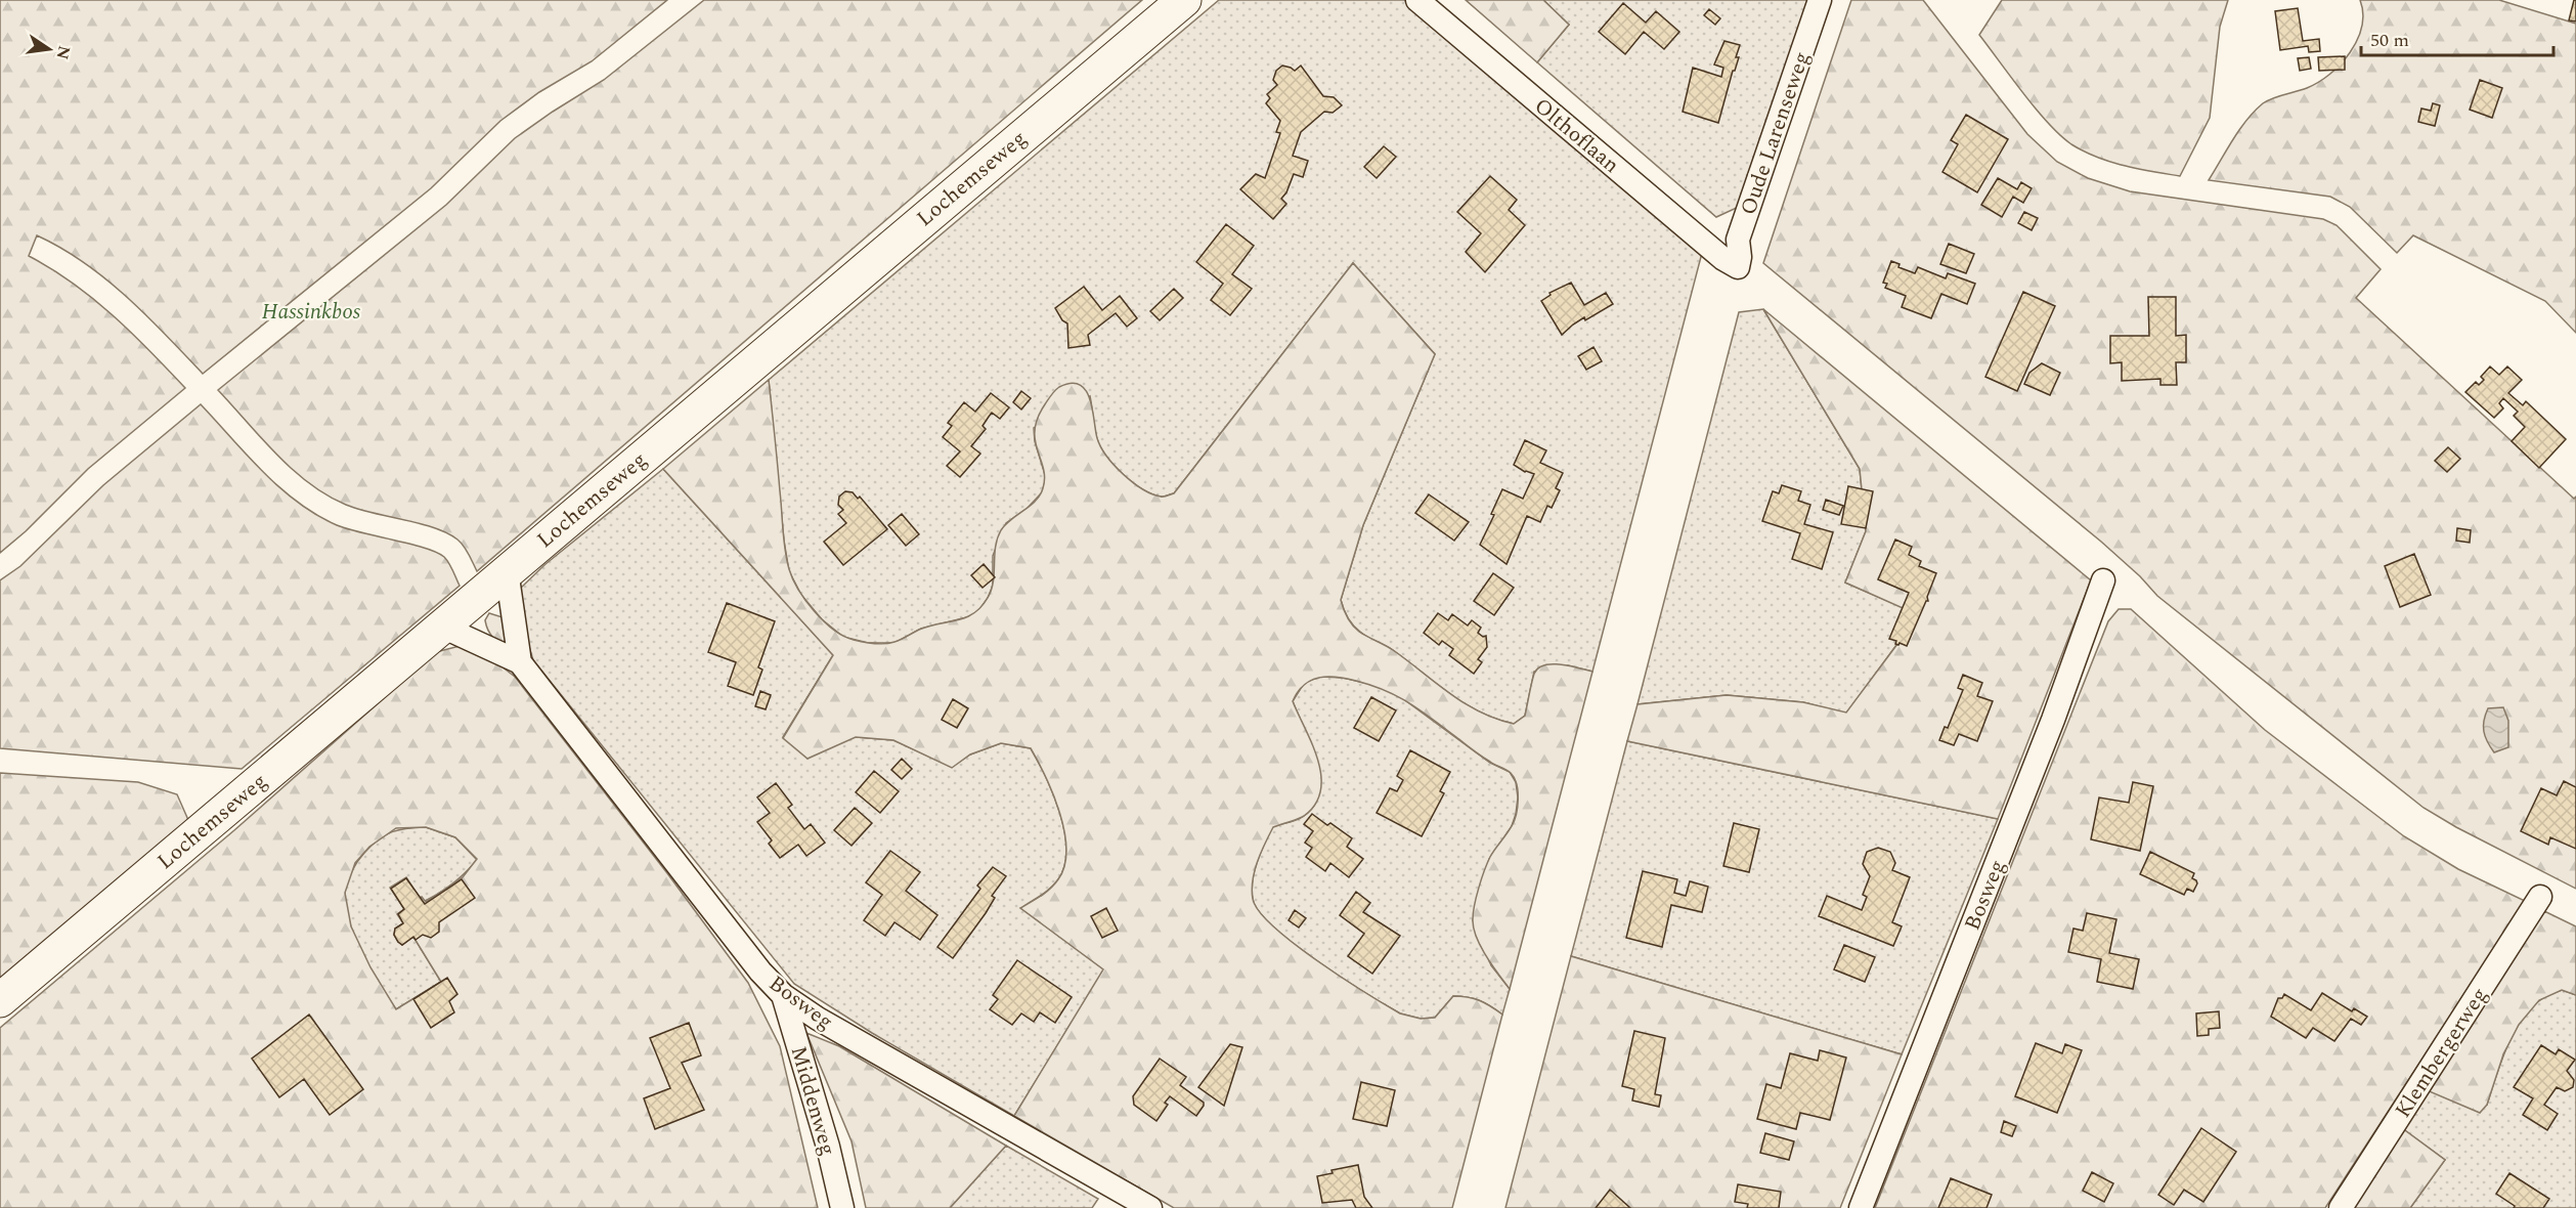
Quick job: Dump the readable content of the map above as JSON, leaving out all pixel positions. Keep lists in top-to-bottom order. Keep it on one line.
{"streets":{"main road":["Lochemseweg"],"street":["Oude Larenseweg","Olthoflaan","Bosweg","Klembergerweg","Middenweg"]},"crossings":[["Oude Larenseweg","Olthoflaan"],["Lochemseweg","Bosweg"],["Bosweg","Middenweg"]],"parks":["Hassinkbos"],"scale_bar":"50 m","north":"right"}
